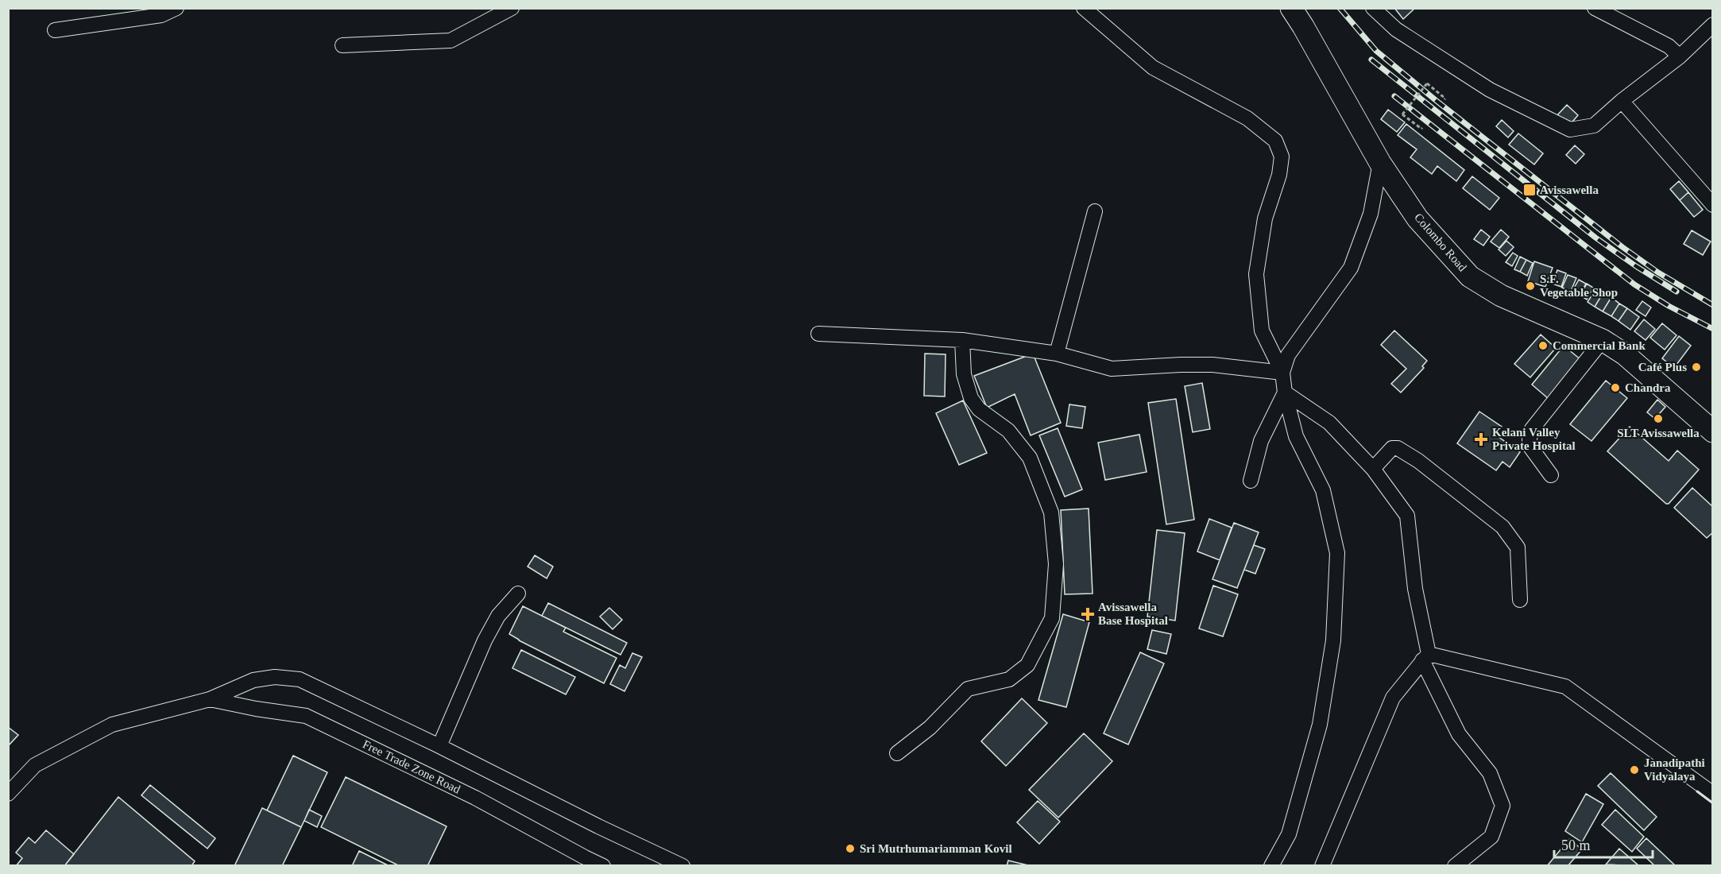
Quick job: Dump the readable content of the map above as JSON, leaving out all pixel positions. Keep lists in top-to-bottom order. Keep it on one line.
{"streets":{"highway":["Colombo Road"],"street":["Free Trade Zone Road"]},"places":{"transit":["Avissawella"],"other":["S.F. Vegetable Shop","Commercial Bank","Café Plus","Chandra","SLT Avissawella","Janadipathi Vidyalaya","Sri Mutrhumariamman Kovil"],"health":["Kelani Valley Private Hospital","Avissawella Base Hospital"]},"scale_bar":"50 m"}
